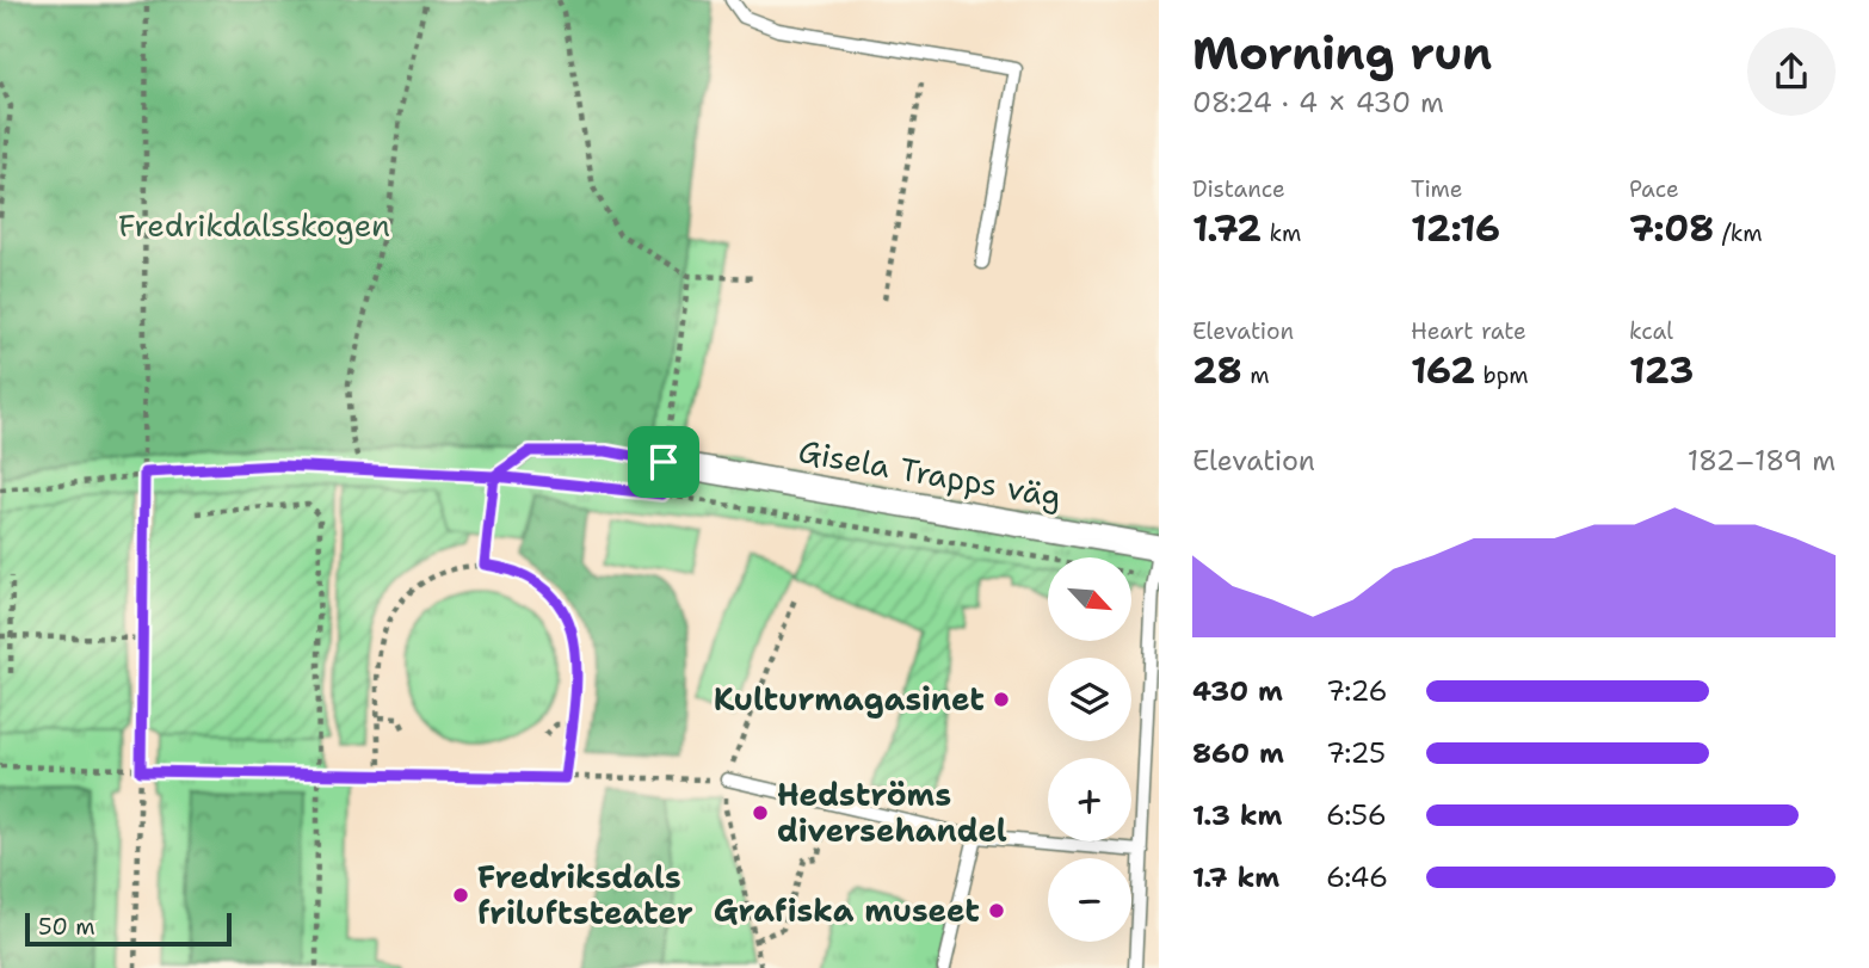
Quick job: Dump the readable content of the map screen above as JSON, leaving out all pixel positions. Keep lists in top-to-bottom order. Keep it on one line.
{"streets":{"street":["Gisela Trapps väg"]},"parks":["Fredrikdalsskogen"],"places":["Kulturmagasinet","Hedströms diversehandel","Fredriksdals friluftsteater","Grafiska museet"],"scale_bar":"50 m","north":"bottom right","page":{"heading":["Morning run","08:24 · 4 × 430 m"],"stats":[["Distance","1.72 km"],["Time","12:16"],["Pace","7:08 /km"],["Elevation","28 m"],["Heart rate","162 bpm"],["kcal","123"]],"chart":["Elevation","182–189 m"],"map_buttons":["+","−"],"list":[{"name":"430 m","note":"7:26"},{"name":"860 m","note":"7:25"},{"name":"1.3 km","note":"6:56"},{"name":"1.7 km","note":"6:46"}],"scale":"50 m"}}
